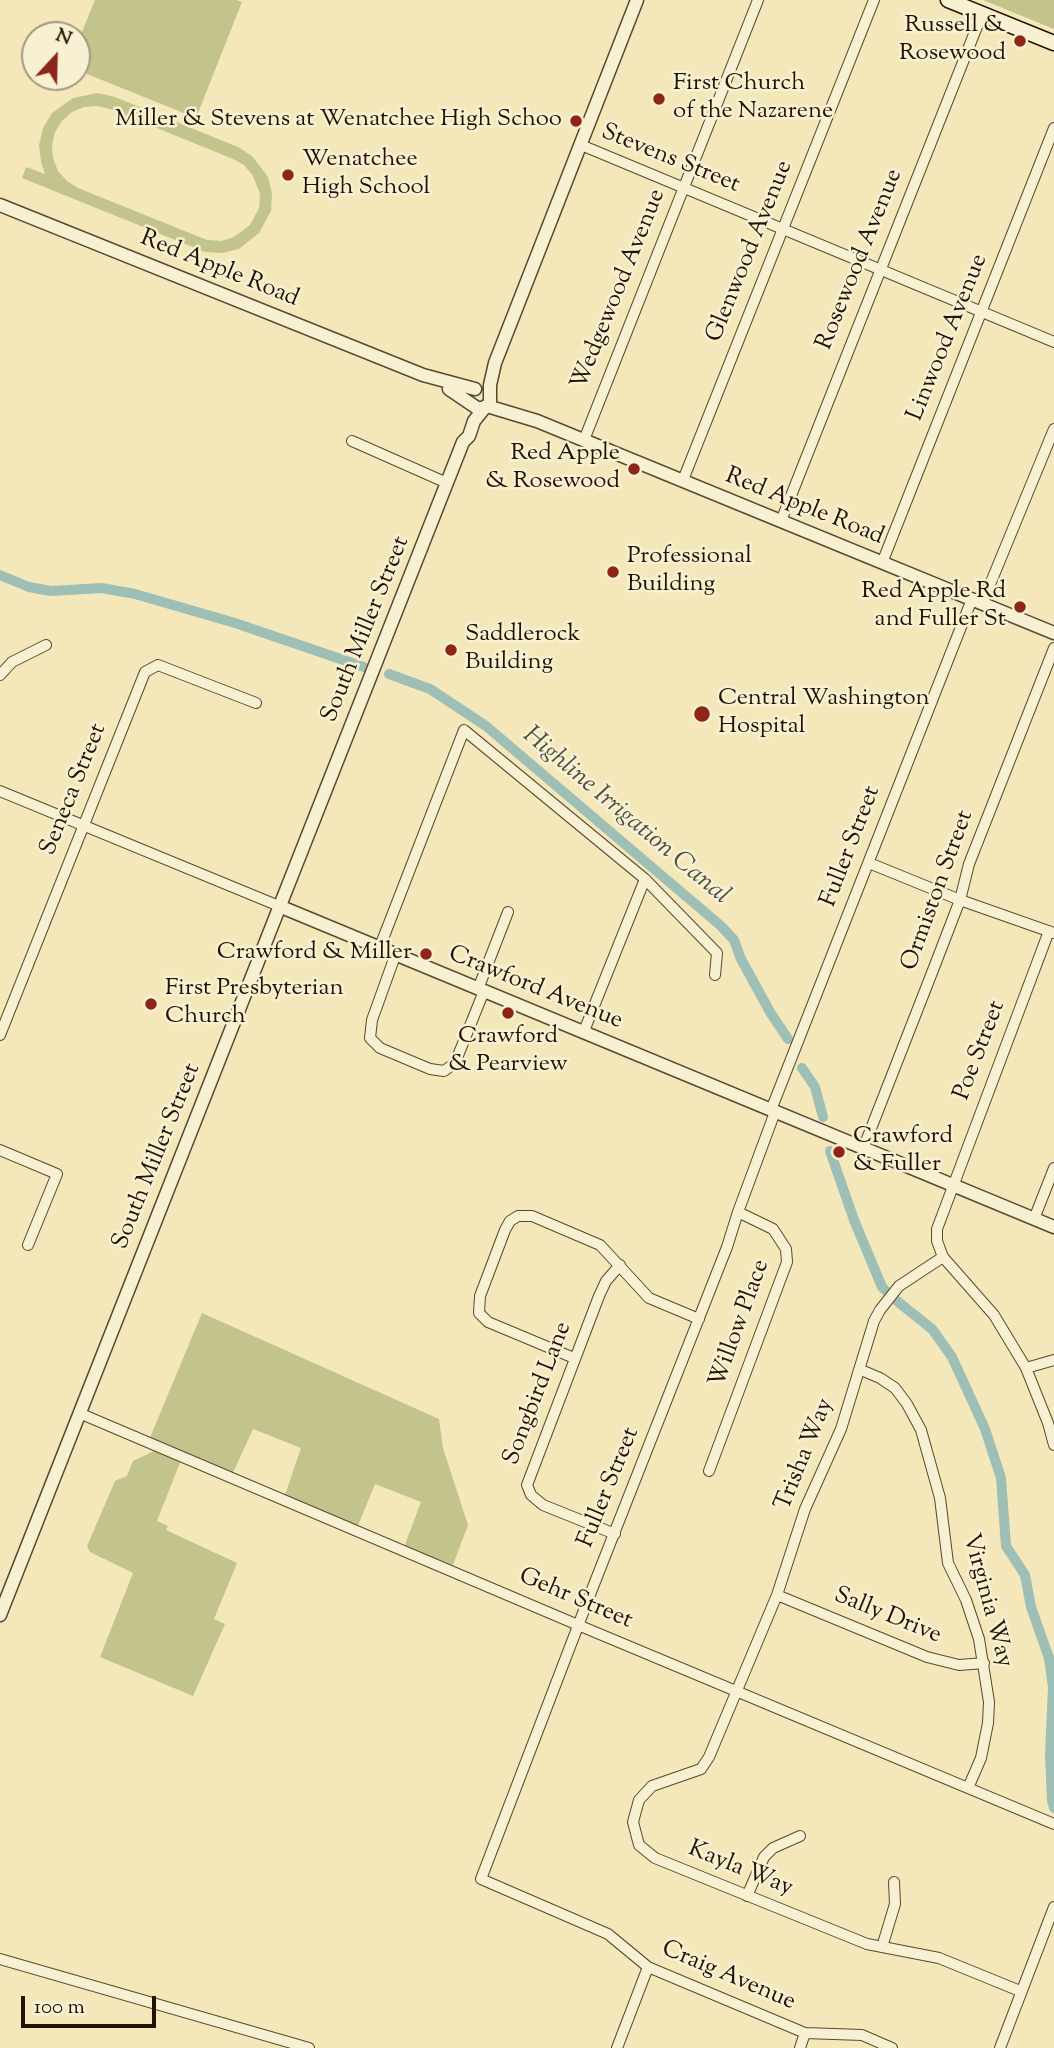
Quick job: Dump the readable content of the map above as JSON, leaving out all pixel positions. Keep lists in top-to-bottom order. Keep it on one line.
{"streets":{"street":["Stevens Street","Glenwood Avenue","Rosewood Avenue","Red Apple Road","Wedgewood Avenue","Linwood Avenue","South Miller Street","Seneca Street","Fuller Street","Ormiston Street","Crawford Avenue","Poe Street","Willow Place","Songbird Lane","Trisha Way","Gehr Street","Virginia Way","Sally Drive","Kayla Way","Craig Avenue"]},"crossings":[["Stevens Street","Glenwood Avenue"],["Stevens Street","Rosewood Avenue"],["Stevens Street","Wedgewood Avenue"],["Stevens Street","Linwood Avenue"],["Stevens Street","South Miller Street"],["Glenwood Avenue","Red Apple Road"],["Rosewood Avenue","Red Apple Road"],["Red Apple Road","Wedgewood Avenue"],["Red Apple Road","Linwood Avenue"],["Red Apple Road","South Miller Street"],["Red Apple Road","Fuller Street"],["South Miller Street","Crawford Avenue"],["South Miller Street","Gehr Street"],["Seneca Street","Crawford Avenue"],["Fuller Street","Crawford Avenue"],["Fuller Street","Willow Place"],["Fuller Street","Songbird Lane"],["Fuller Street","Gehr Street"],["Fuller Street","Craig Avenue"],["Ormiston Street","Crawford Avenue"],["Crawford Avenue","Poe Street"],["Poe Street","Trisha Way"],["Trisha Way","Gehr Street"],["Trisha Way","Virginia Way"],["Trisha Way","Sally Drive"],["Trisha Way","Kayla Way"],["Gehr Street","Virginia Way"],["Gehr Street","Kayla Way"],["Virginia Way","Sally Drive"]],"water":["Highline Irrigation Canal"],"places":["Russell & Rosewood","First Church of the Nazarene","Miller & Stevens at Wenatchee High Schoo","Wenatchee High School","Red Apple & Rosewood","Professional Building","Red Apple Rd and Fuller St","Saddlerock Building","Central Washington Hospital","Crawford & Miller","First Presbyterian Church","Crawford & Pearview","Crawford & Fuller"],"scale_bar":"100 m","north":"top"}
